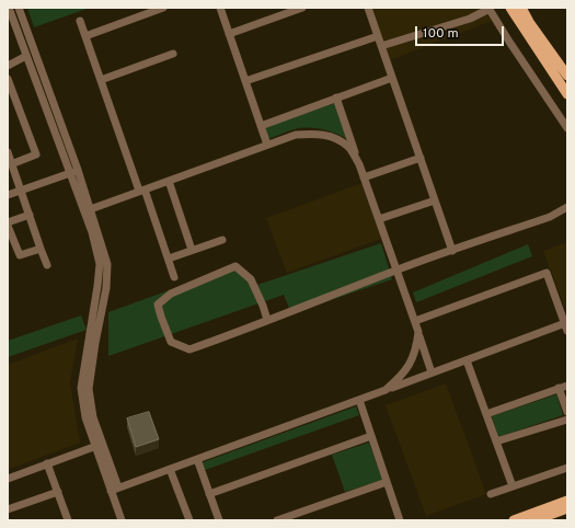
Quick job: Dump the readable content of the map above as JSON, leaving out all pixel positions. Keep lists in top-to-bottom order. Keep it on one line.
{"scale_bar":"100 m"}
